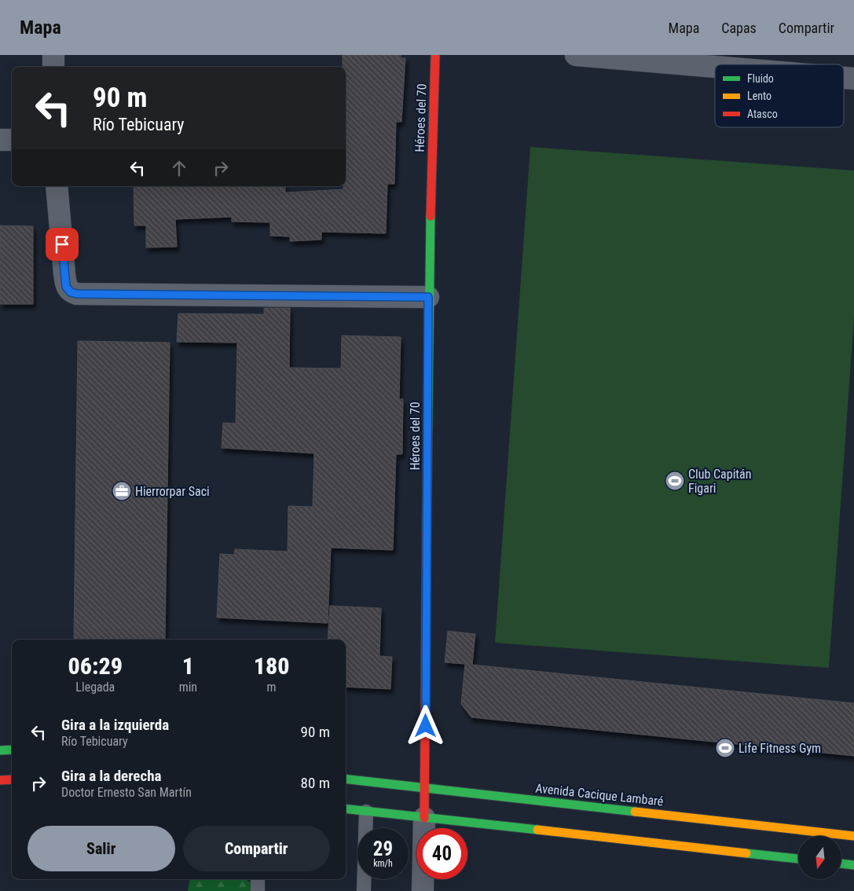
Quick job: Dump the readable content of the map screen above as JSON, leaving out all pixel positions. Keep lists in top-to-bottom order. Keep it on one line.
{"streets":{"main road":["Héroes del 70","Avenida Cacique Lambaré"]},"crossings":[["Héroes del 70","Avenida Cacique Lambaré"]],"places":{"sports":["Club Capitán Figari","Life Fitness Gym"],"office":["Hierrorpar Saci"]},"legend":["Fluido","Lento","Atasco"],"north":"bottom","page":{"header":"Mapa","nav":["Mapa","Capas","Compartir"],"turn":["90 m","Río Tebicuary"],"eta":["06:29","Llegada","1","min","180","m"],"list":[{"name":"Gira a la izquierda","note":"Río Tebicuary","value":"90 m"},{"name":"Gira a la derecha","note":"Doctor Ernesto San Martín","value":"80 m"}],"buttons":["Salir","Compartir"],"speed":"29 km/h","limit":"40"}}
